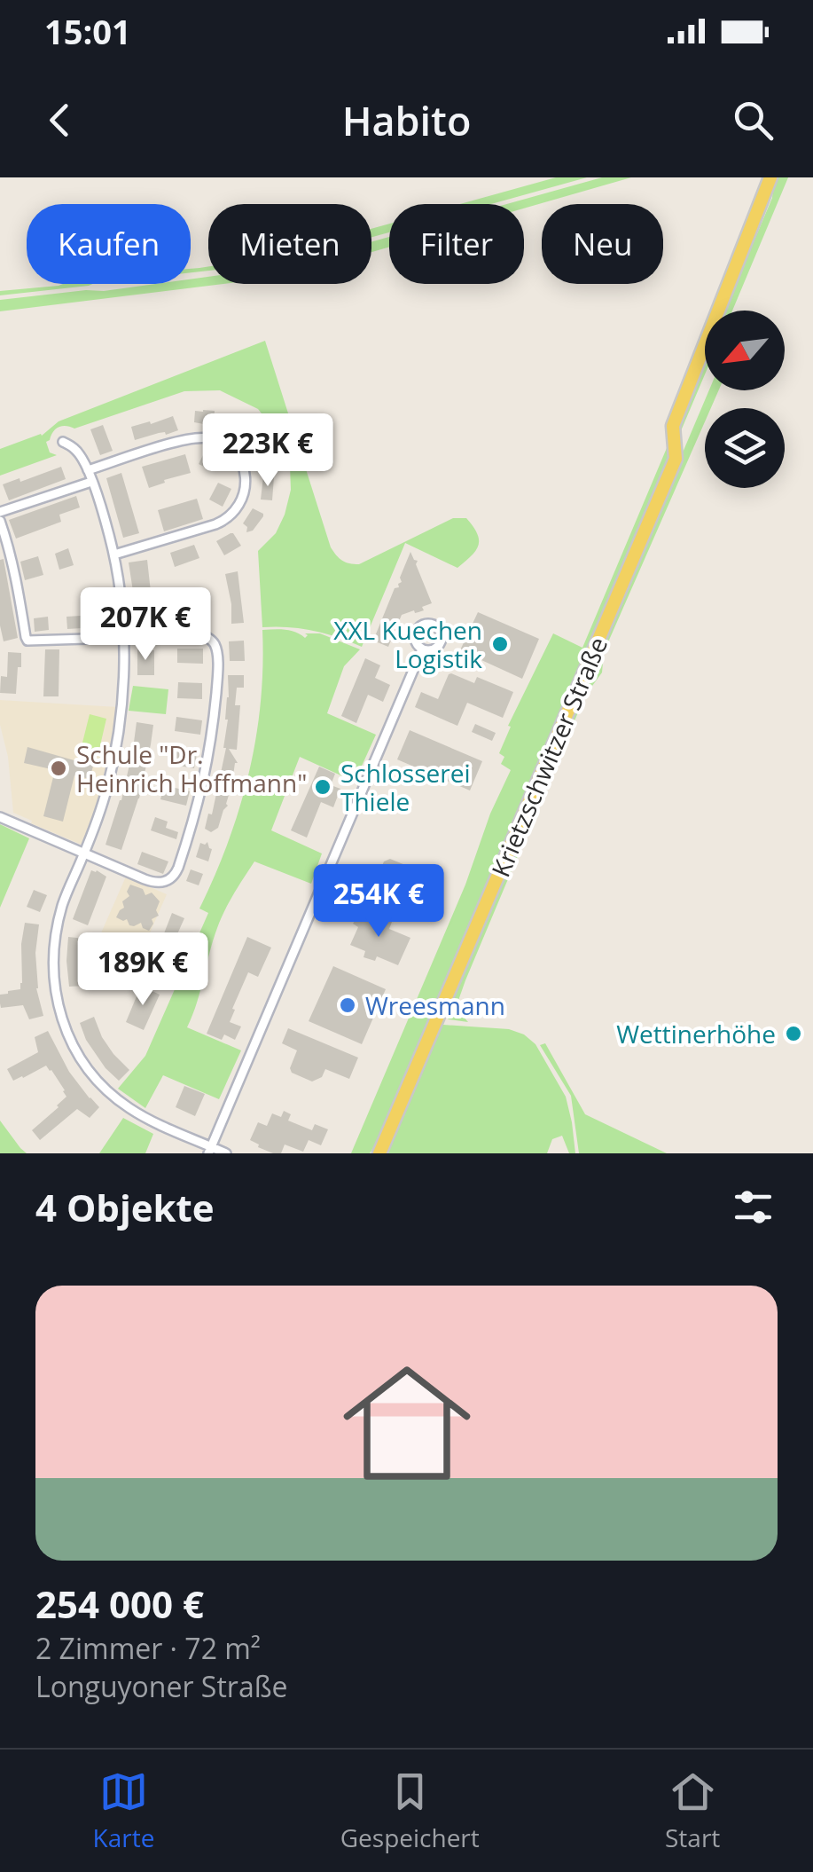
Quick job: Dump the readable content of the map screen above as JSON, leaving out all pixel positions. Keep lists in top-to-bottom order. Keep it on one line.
{"streets":{"main road":["Krietzschwitzer Straße"]},"places":["XXL Kuechen Logistik","Schule \"Dr. Heinrich Hoffmann\"","Schlosserei Thiele","Wreesmann","Wettinerhöhe"],"north":"bottom left","page":{"status":"15:01","header":"Habito","chip":["Kaufen","Mieten","Filter","Neu"],"price":["223K €","207K €","254K €","189K €"],"heading":"4 Objekte","list":[{"name":"254 000 €","note":"2 Zimmer · 72 m² · Longuyoner Straße"}],"tabs":["Karte","Gespeichert","Start"]}}
